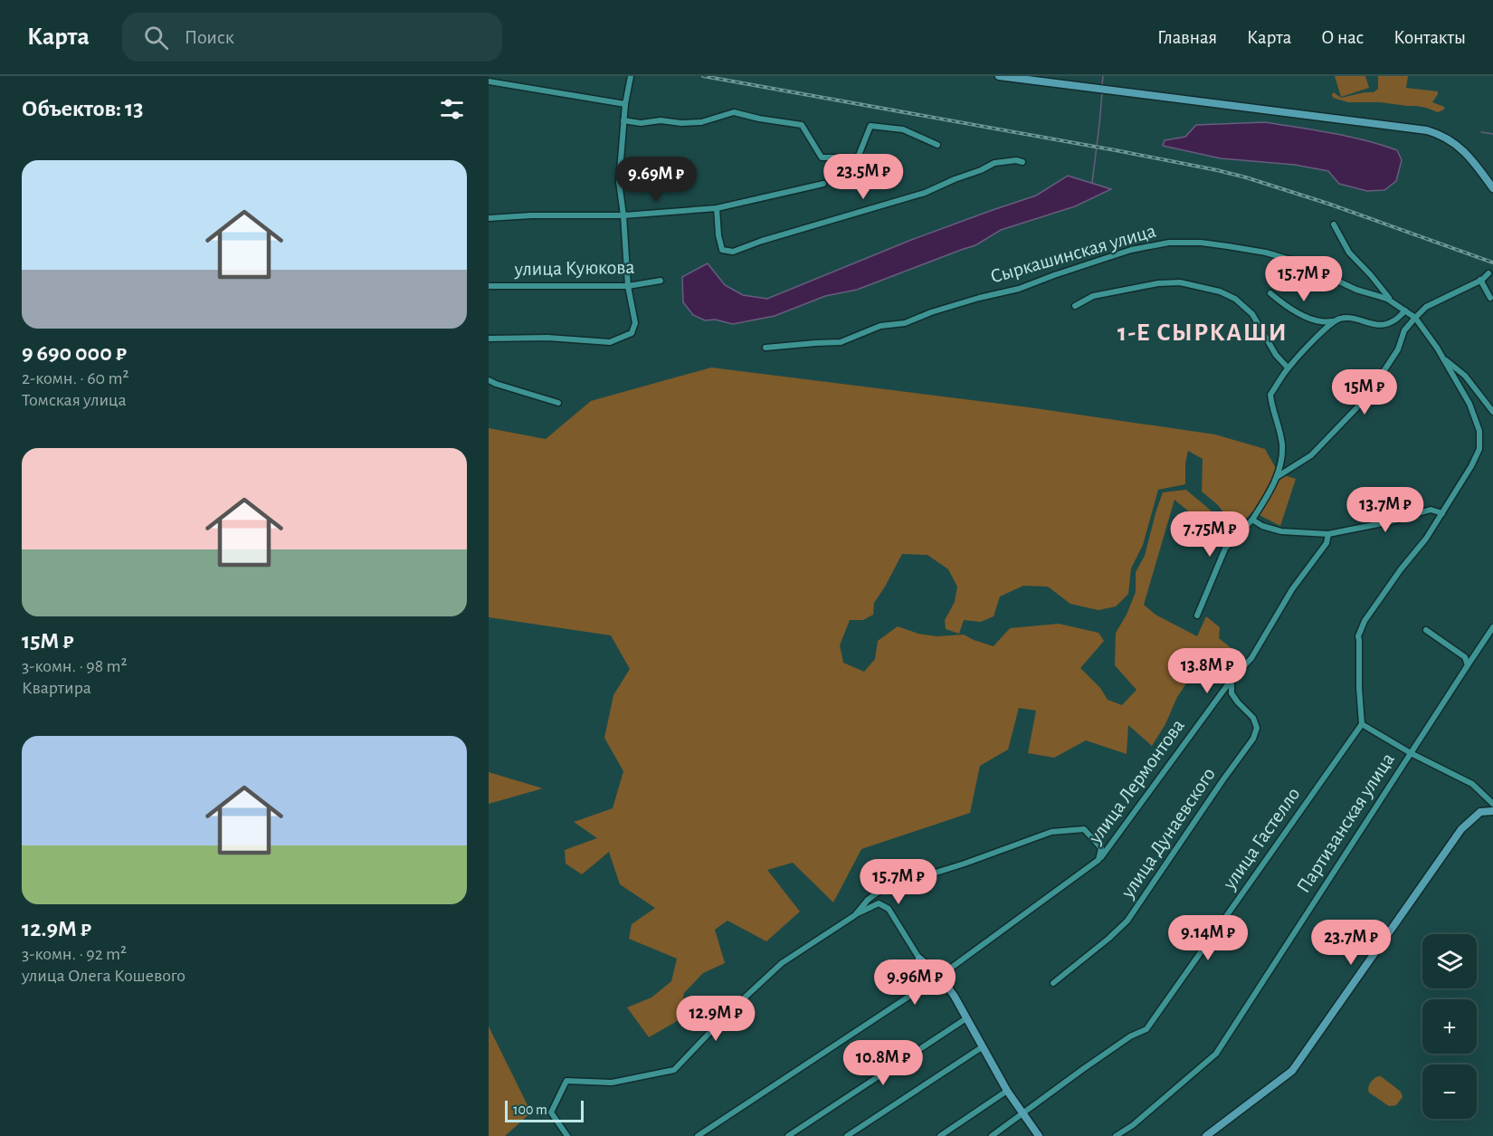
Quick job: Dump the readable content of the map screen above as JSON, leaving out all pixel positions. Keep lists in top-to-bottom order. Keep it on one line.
{"streets":{"street":["Сыркашинская улица","улица Куюкова","улица Лермонтова","Партизанская улица","улица Дунаевского","улица Гастелло"]},"crossings":[["улица Лермонтова","улица Дунаевского"]],"districts":["1-Е СЫРКАШИ"],"scale_bar":"100 m","page":{"header":"Карта","search":"Поиск","nav":["Главная","Карта","О нас","Контакты"],"heading":"Объектов: 13","list":[{"name":"9 690 000 ₽","note":"2-комн. · 60 m² · Томская улица"},{"name":"15M ₽","note":"3-комн. · 98 m² · Квартира"},{"name":"12.9M ₽","note":"3-комн. · 92 m² · улица Олега Кошевого"}],"price":["23.5M ₽","9.69M ₽","15.7M ₽","15M ₽","13.7M ₽","7.75M ₽","13.8M ₽","15.7M ₽","9.14M ₽","23.7M ₽","9.96M ₽","12.9M ₽","10.8M ₽"],"map_buttons":["+","−"],"scale":"100 m"}}
